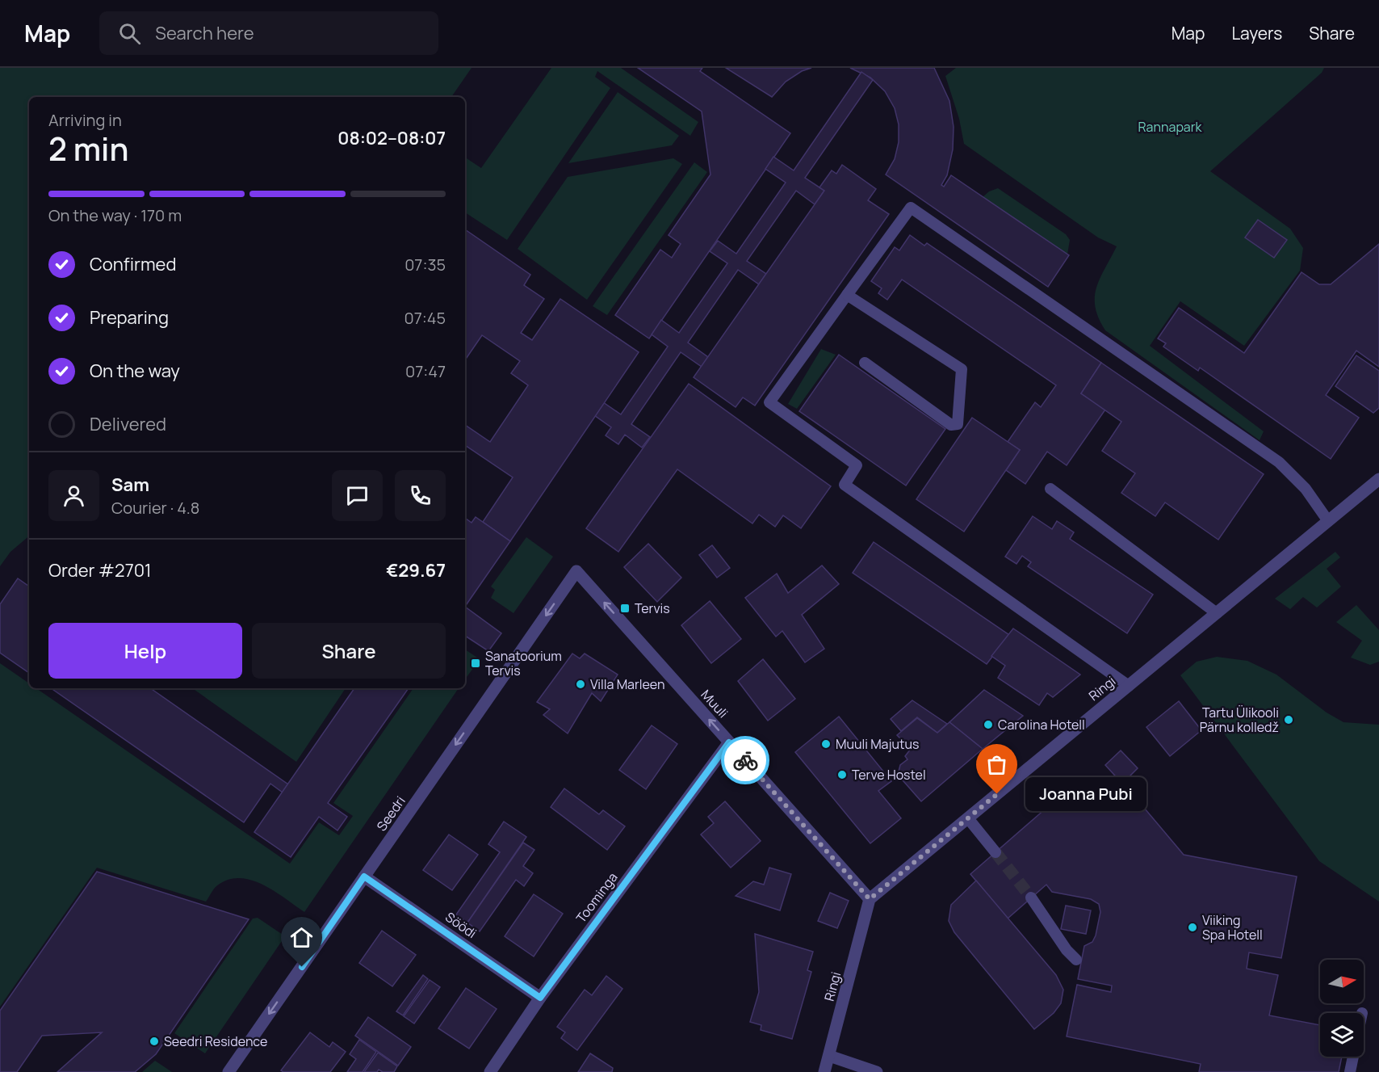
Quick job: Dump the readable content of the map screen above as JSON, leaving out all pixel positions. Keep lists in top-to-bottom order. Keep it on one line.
{"streets":{"street":["Ringi","Muuli","Seedri","Toominga","Söödi"]},"crossings":[["Ringi","Muuli"],["Muuli","Seedri"],["Muuli","Toominga"],["Seedri","Söödi"],["Toominga","Söödi"]],"one_way":["Muuli","Seedri"],"parks":["Rannapark"],"places":{"transit":["Tervis","Sanatoorium Tervis"],"other":["Villa Marleen","Tartu Ülikooli Pärnu kolledž","Carolina Hotell","Muuli Majutus","Terve Hostel","Joanna Pubi","Viiking Spa Hotell","Seedri Residence"]},"north":"right","page":{"header":"Map","search":"Search here","nav":["Map","Layers","Share"],"heading":["2 min","Arriving in","08:02–08:07"],"panel":["Sam","Courier · 4.8","Order #2701","€29.67"],"bar":"On the way · 170 m","list":[["Confirmed","07:35"],["Preparing","07:45"],["On the way","07:47"],"Delivered"],"buttons":["Help","Share"],"bubble":"Joanna Pubi"}}
